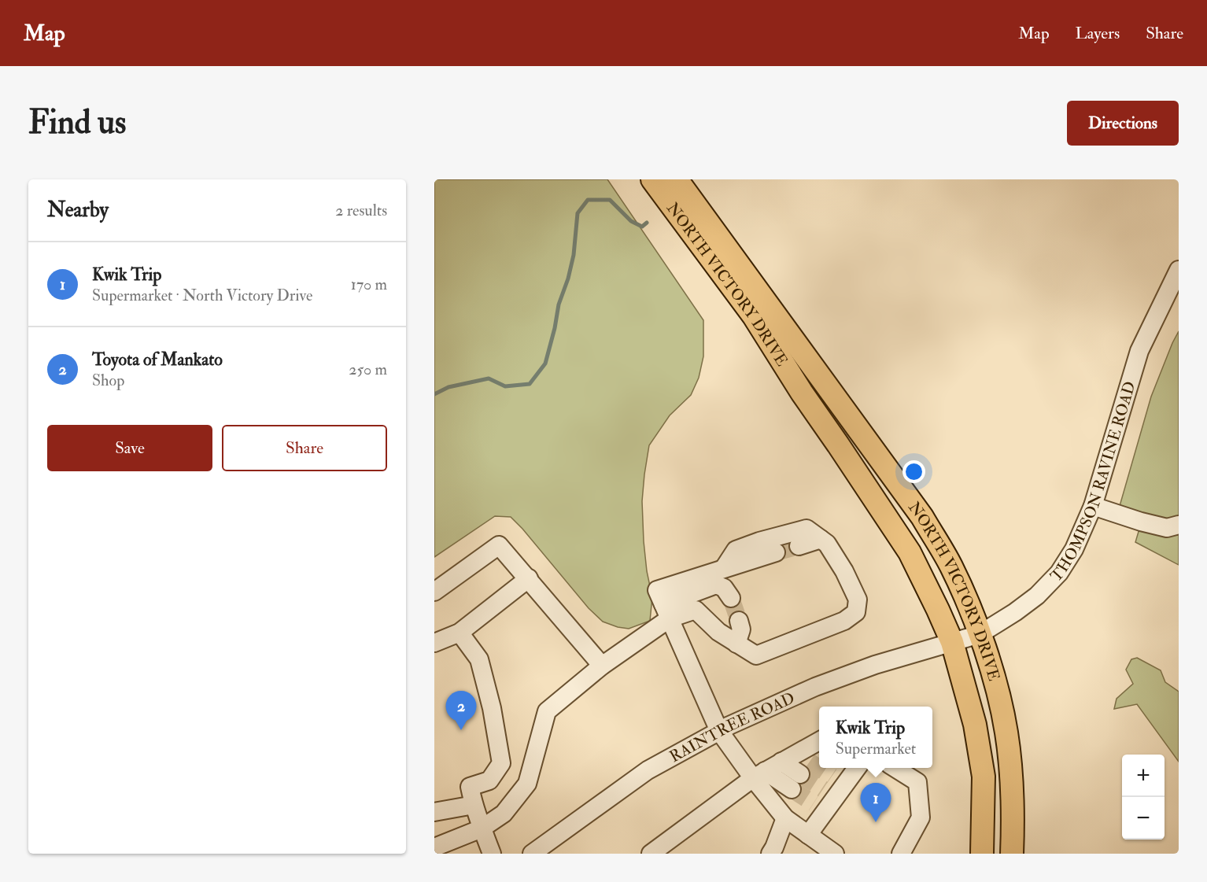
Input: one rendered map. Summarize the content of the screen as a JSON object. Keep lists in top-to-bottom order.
{
  "streets": {
    "main road": ["NORTH VICTORY DRIVE"],
    "street": ["THOMPSON RAVINE ROAD", "RAINTREE ROAD"]
  },
  "crossings": [
    ["NORTH VICTORY DRIVE", "THOMPSON RAVINE ROAD"],
    ["NORTH VICTORY DRIVE", "RAINTREE ROAD"],
    ["THOMPSON RAVINE ROAD", "RAINTREE ROAD"]
  ],
  "page": {
    "header": "Map",
    "nav": ["Map", "Layers", "Share"],
    "buttons": [
      "Directions",
      ["Save", "Share"]
    ],
    "title": "Find us",
    "heading": ["Nearby", "2 results"],
    "list": [
      {
        "mark": "1",
        "name": "Kwik Trip",
        "note": "Supermarket · North Victory Drive",
        "value": "170 m"
      },
      {
        "mark": "2",
        "name": "Toyota of Mankato",
        "note": "Shop",
        "value": "250 m"
      }
    ],
    "pins": ["2", "1"],
    "popup": ["Kwik Trip", "Supermarket"],
    "map_buttons": ["+", "−"]
  }
}
